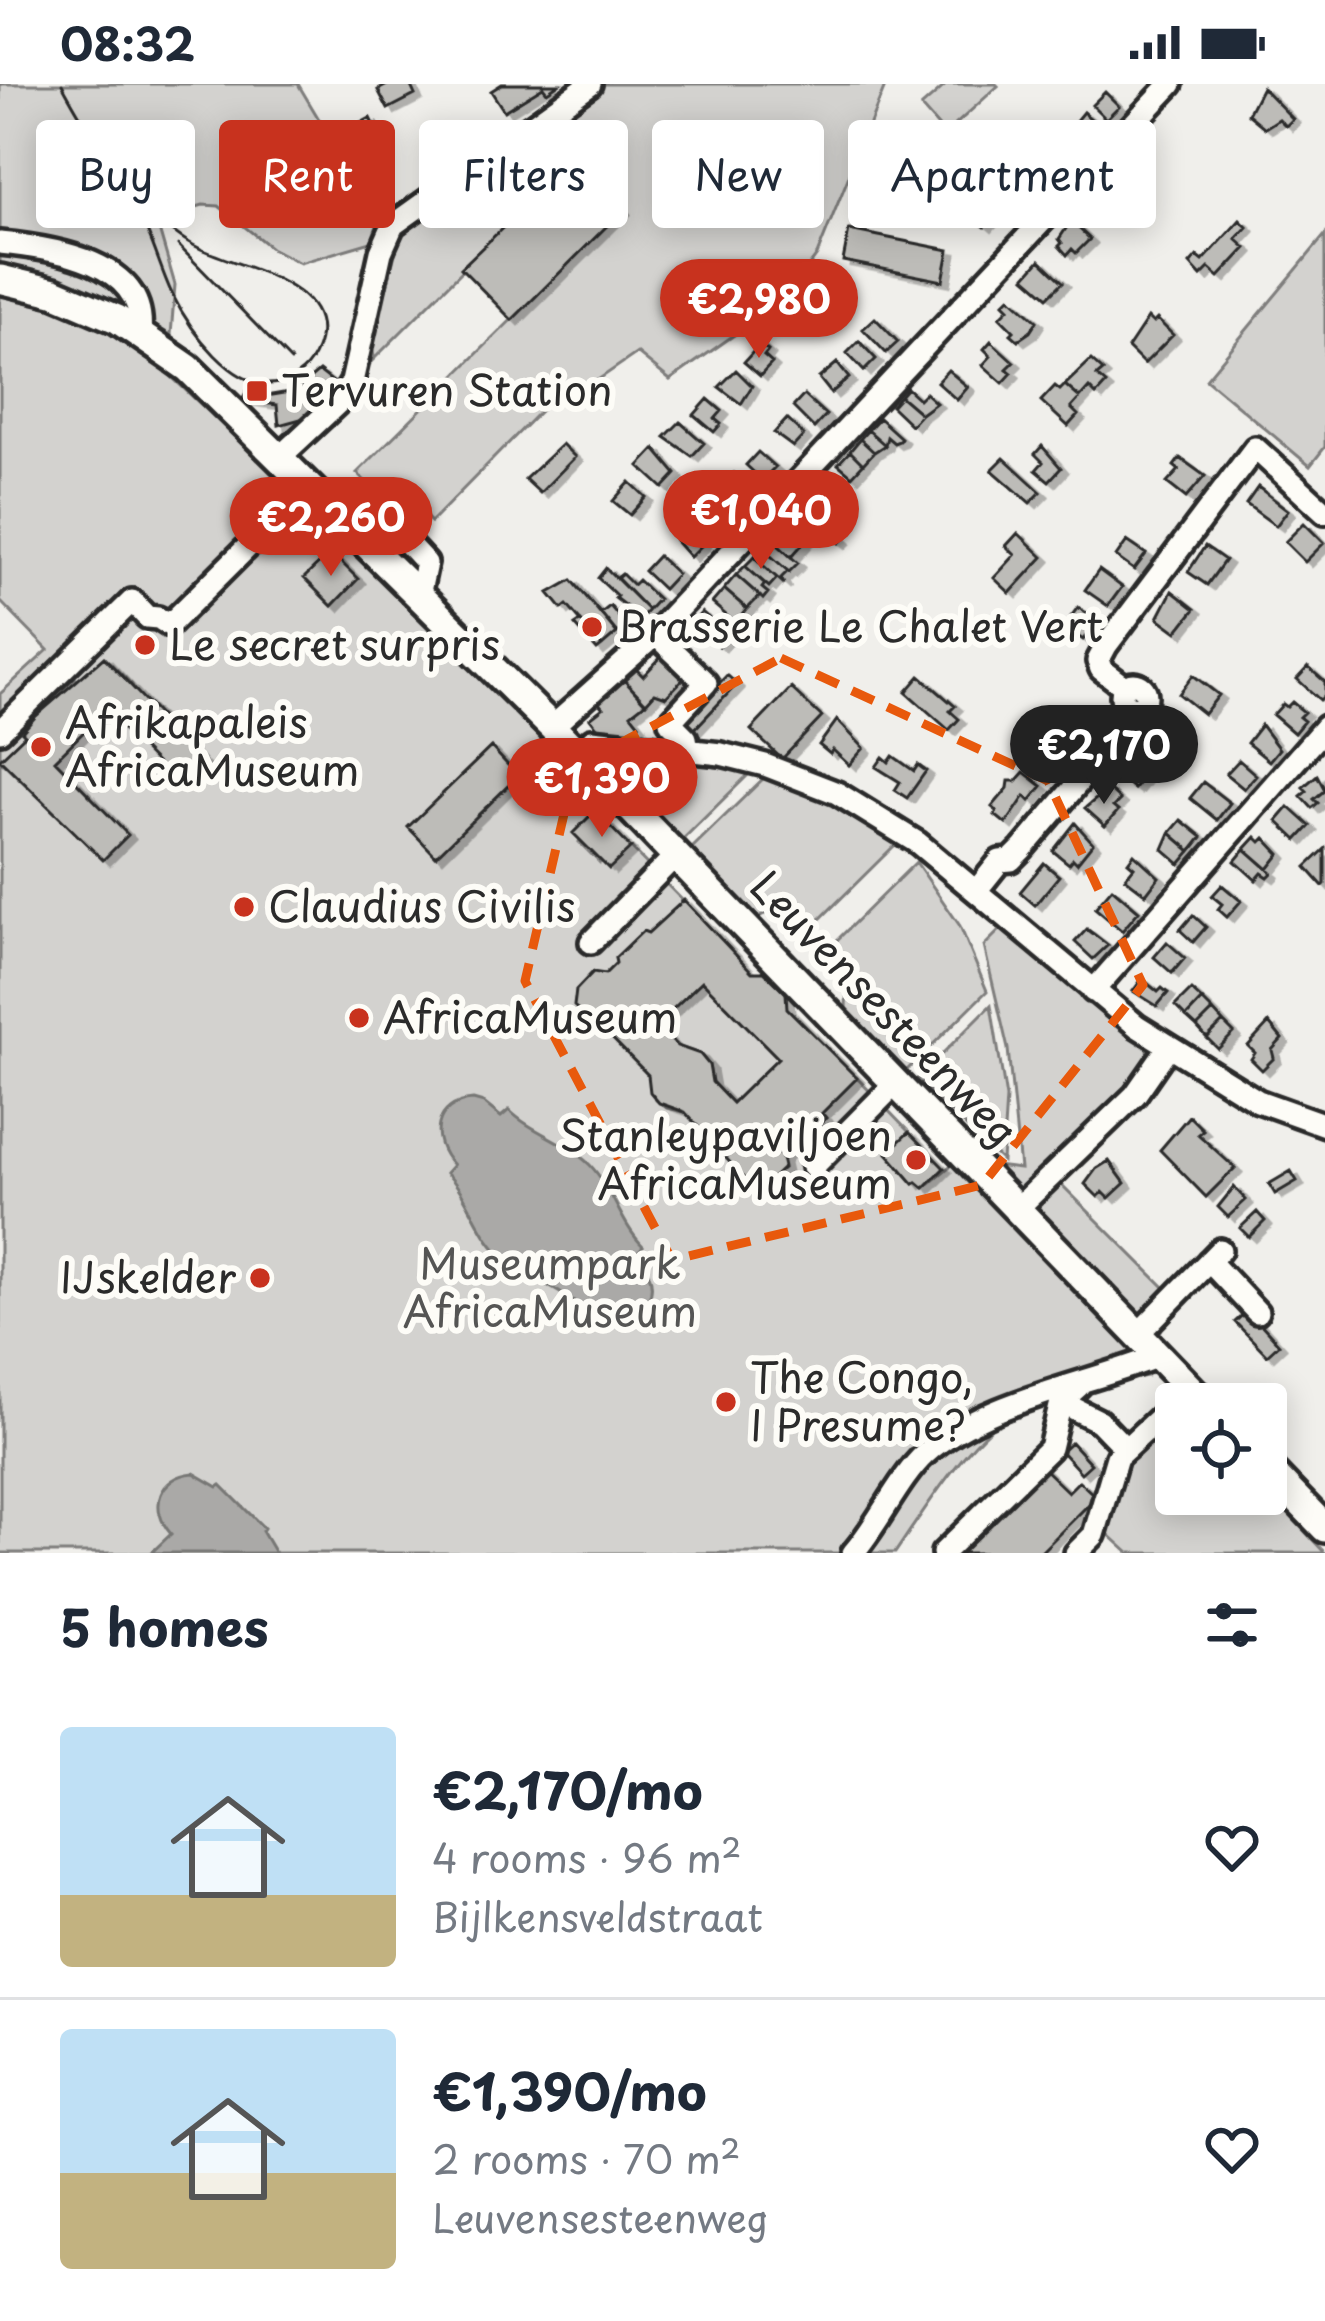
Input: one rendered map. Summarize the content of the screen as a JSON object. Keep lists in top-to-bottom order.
{
  "streets": {
    "main road": ["Leuvensesteenweg"]
  },
  "parks": ["Museumpark AfricaMuseum"],
  "places": {
    "transit": ["Tervuren Station"],
    "other": [
      "Brasserie Le Chalet Vert",
      "Le secret surpris",
      "Afrikapaleis AfricaMuseum",
      "Claudius Civilis",
      "AfricaMuseum",
      "Stanleypaviljoen AfricaMuseum",
      "IJskelder",
      "The Congo, I Presume?"
    ]
  },
  "page": {
    "status": "08:32",
    "chip": [
      "Buy",
      "Rent",
      "Filters",
      "New",
      "Apartment"
    ],
    "price": [
      "€2,980",
      "€1,040",
      "€2,260",
      "€2,170",
      "€1,390"
    ],
    "heading": "5 homes",
    "list": [
      {
        "name": "€2,170/mo",
        "note": "4 rooms · 96 m² · Bijlkensveldstraat"
      },
      {
        "name": "€1,390/mo",
        "note": "2 rooms · 70 m² · Leuvensesteenweg"
      }
    ]
  }
}
